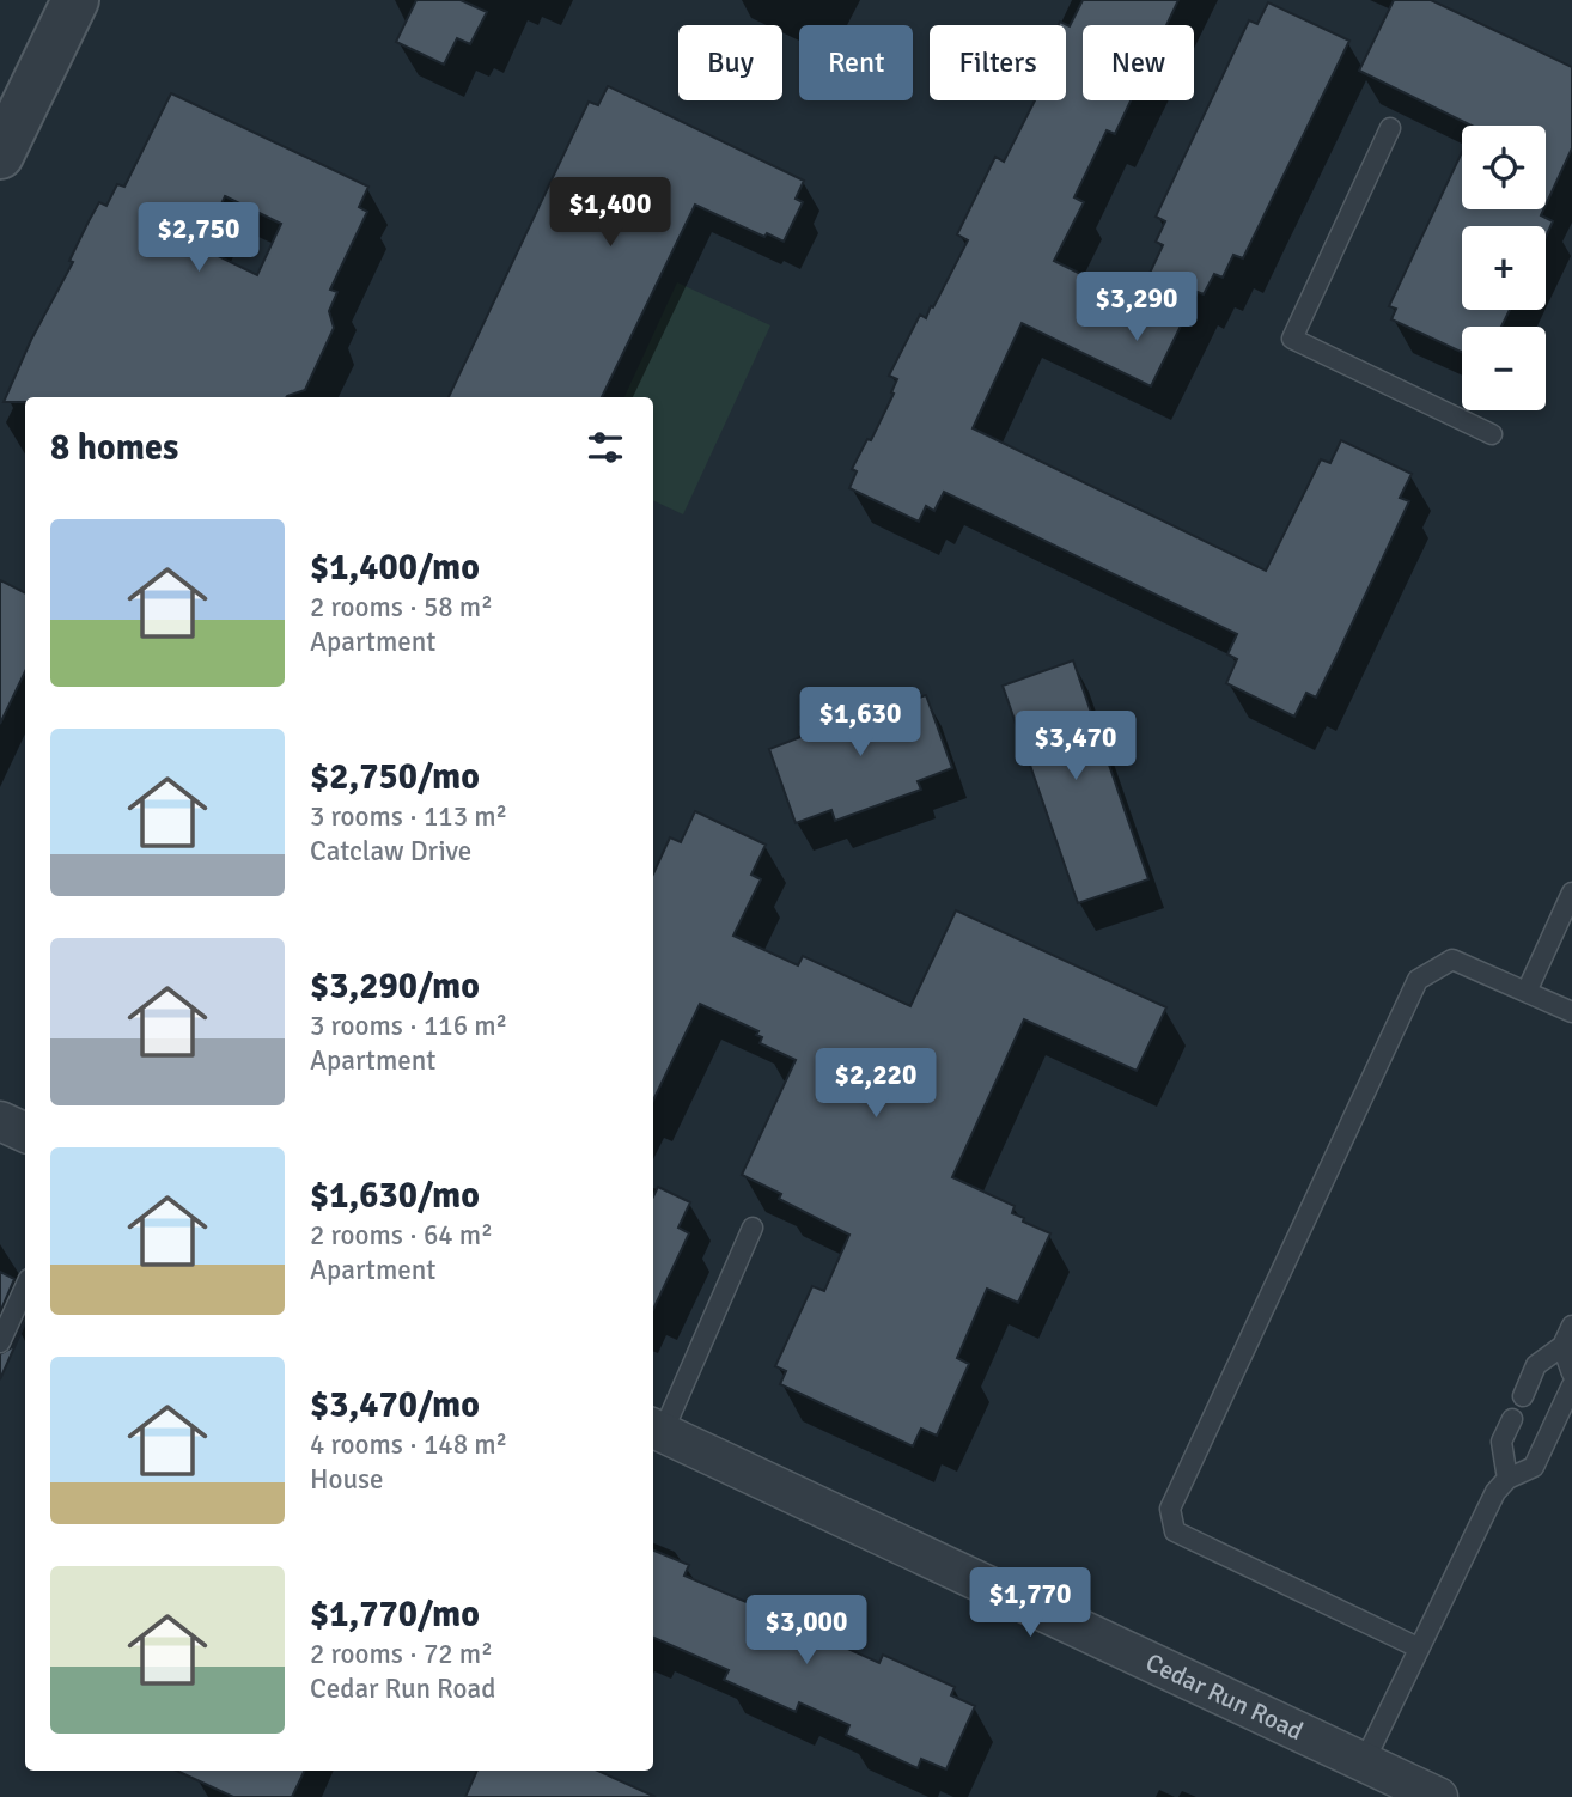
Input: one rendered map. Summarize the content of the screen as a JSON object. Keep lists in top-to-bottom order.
{
  "streets": {
    "street": ["Cedar Run Road"]
  },
  "page": {
    "chip": [
      "Buy",
      "Rent",
      "Filters",
      "New"
    ],
    "map_buttons": ["+", "−"],
    "price": [
      "$1,400",
      "$2,750",
      "$3,290",
      "$1,630",
      "$3,470",
      "$2,220",
      "$1,770",
      "$3,000"
    ],
    "heading": "8 homes",
    "list": [
      {
        "name": "$1,400/mo",
        "note": "2 rooms · 58 m² · Apartment"
      },
      {
        "name": "$2,750/mo",
        "note": "3 rooms · 113 m² · Catclaw Drive"
      },
      {
        "name": "$3,290/mo",
        "note": "3 rooms · 116 m² · Apartment"
      },
      {
        "name": "$1,630/mo",
        "note": "2 rooms · 64 m² · Apartment"
      },
      {
        "name": "$3,470/mo",
        "note": "4 rooms · 148 m² · House"
      },
      {
        "name": "$1,770/mo",
        "note": "2 rooms · 72 m² · Cedar Run Road"
      }
    ]
  }
}
